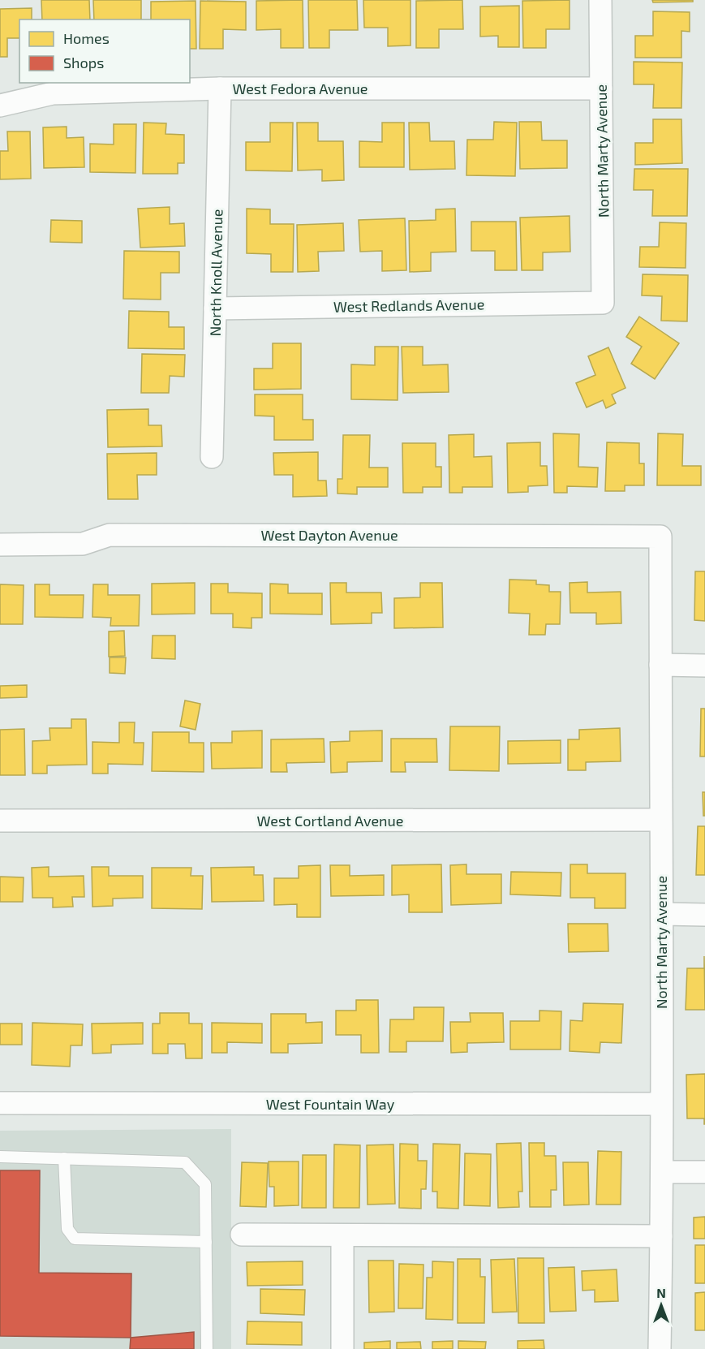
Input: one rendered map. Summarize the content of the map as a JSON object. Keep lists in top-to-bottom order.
{
  "streets": {
    "street": [
      "West Fedora Avenue",
      "North Marty Avenue",
      "North Knoll Avenue",
      "West Redlands Avenue",
      "West Dayton Avenue",
      "West Cortland Avenue",
      "West Fountain Way"
    ]
  },
  "crossings": [
    ["West Fedora Avenue", "North Marty Avenue"],
    ["West Fedora Avenue", "North Knoll Avenue"],
    ["North Marty Avenue", "West Redlands Avenue"],
    ["North Marty Avenue", "West Dayton Avenue"],
    ["North Marty Avenue", "West Cortland Avenue"],
    ["North Marty Avenue", "West Fountain Way"],
    ["North Knoll Avenue", "West Redlands Avenue"]
  ],
  "legend": ["Homes", "Shops"],
  "north": "top"
}
